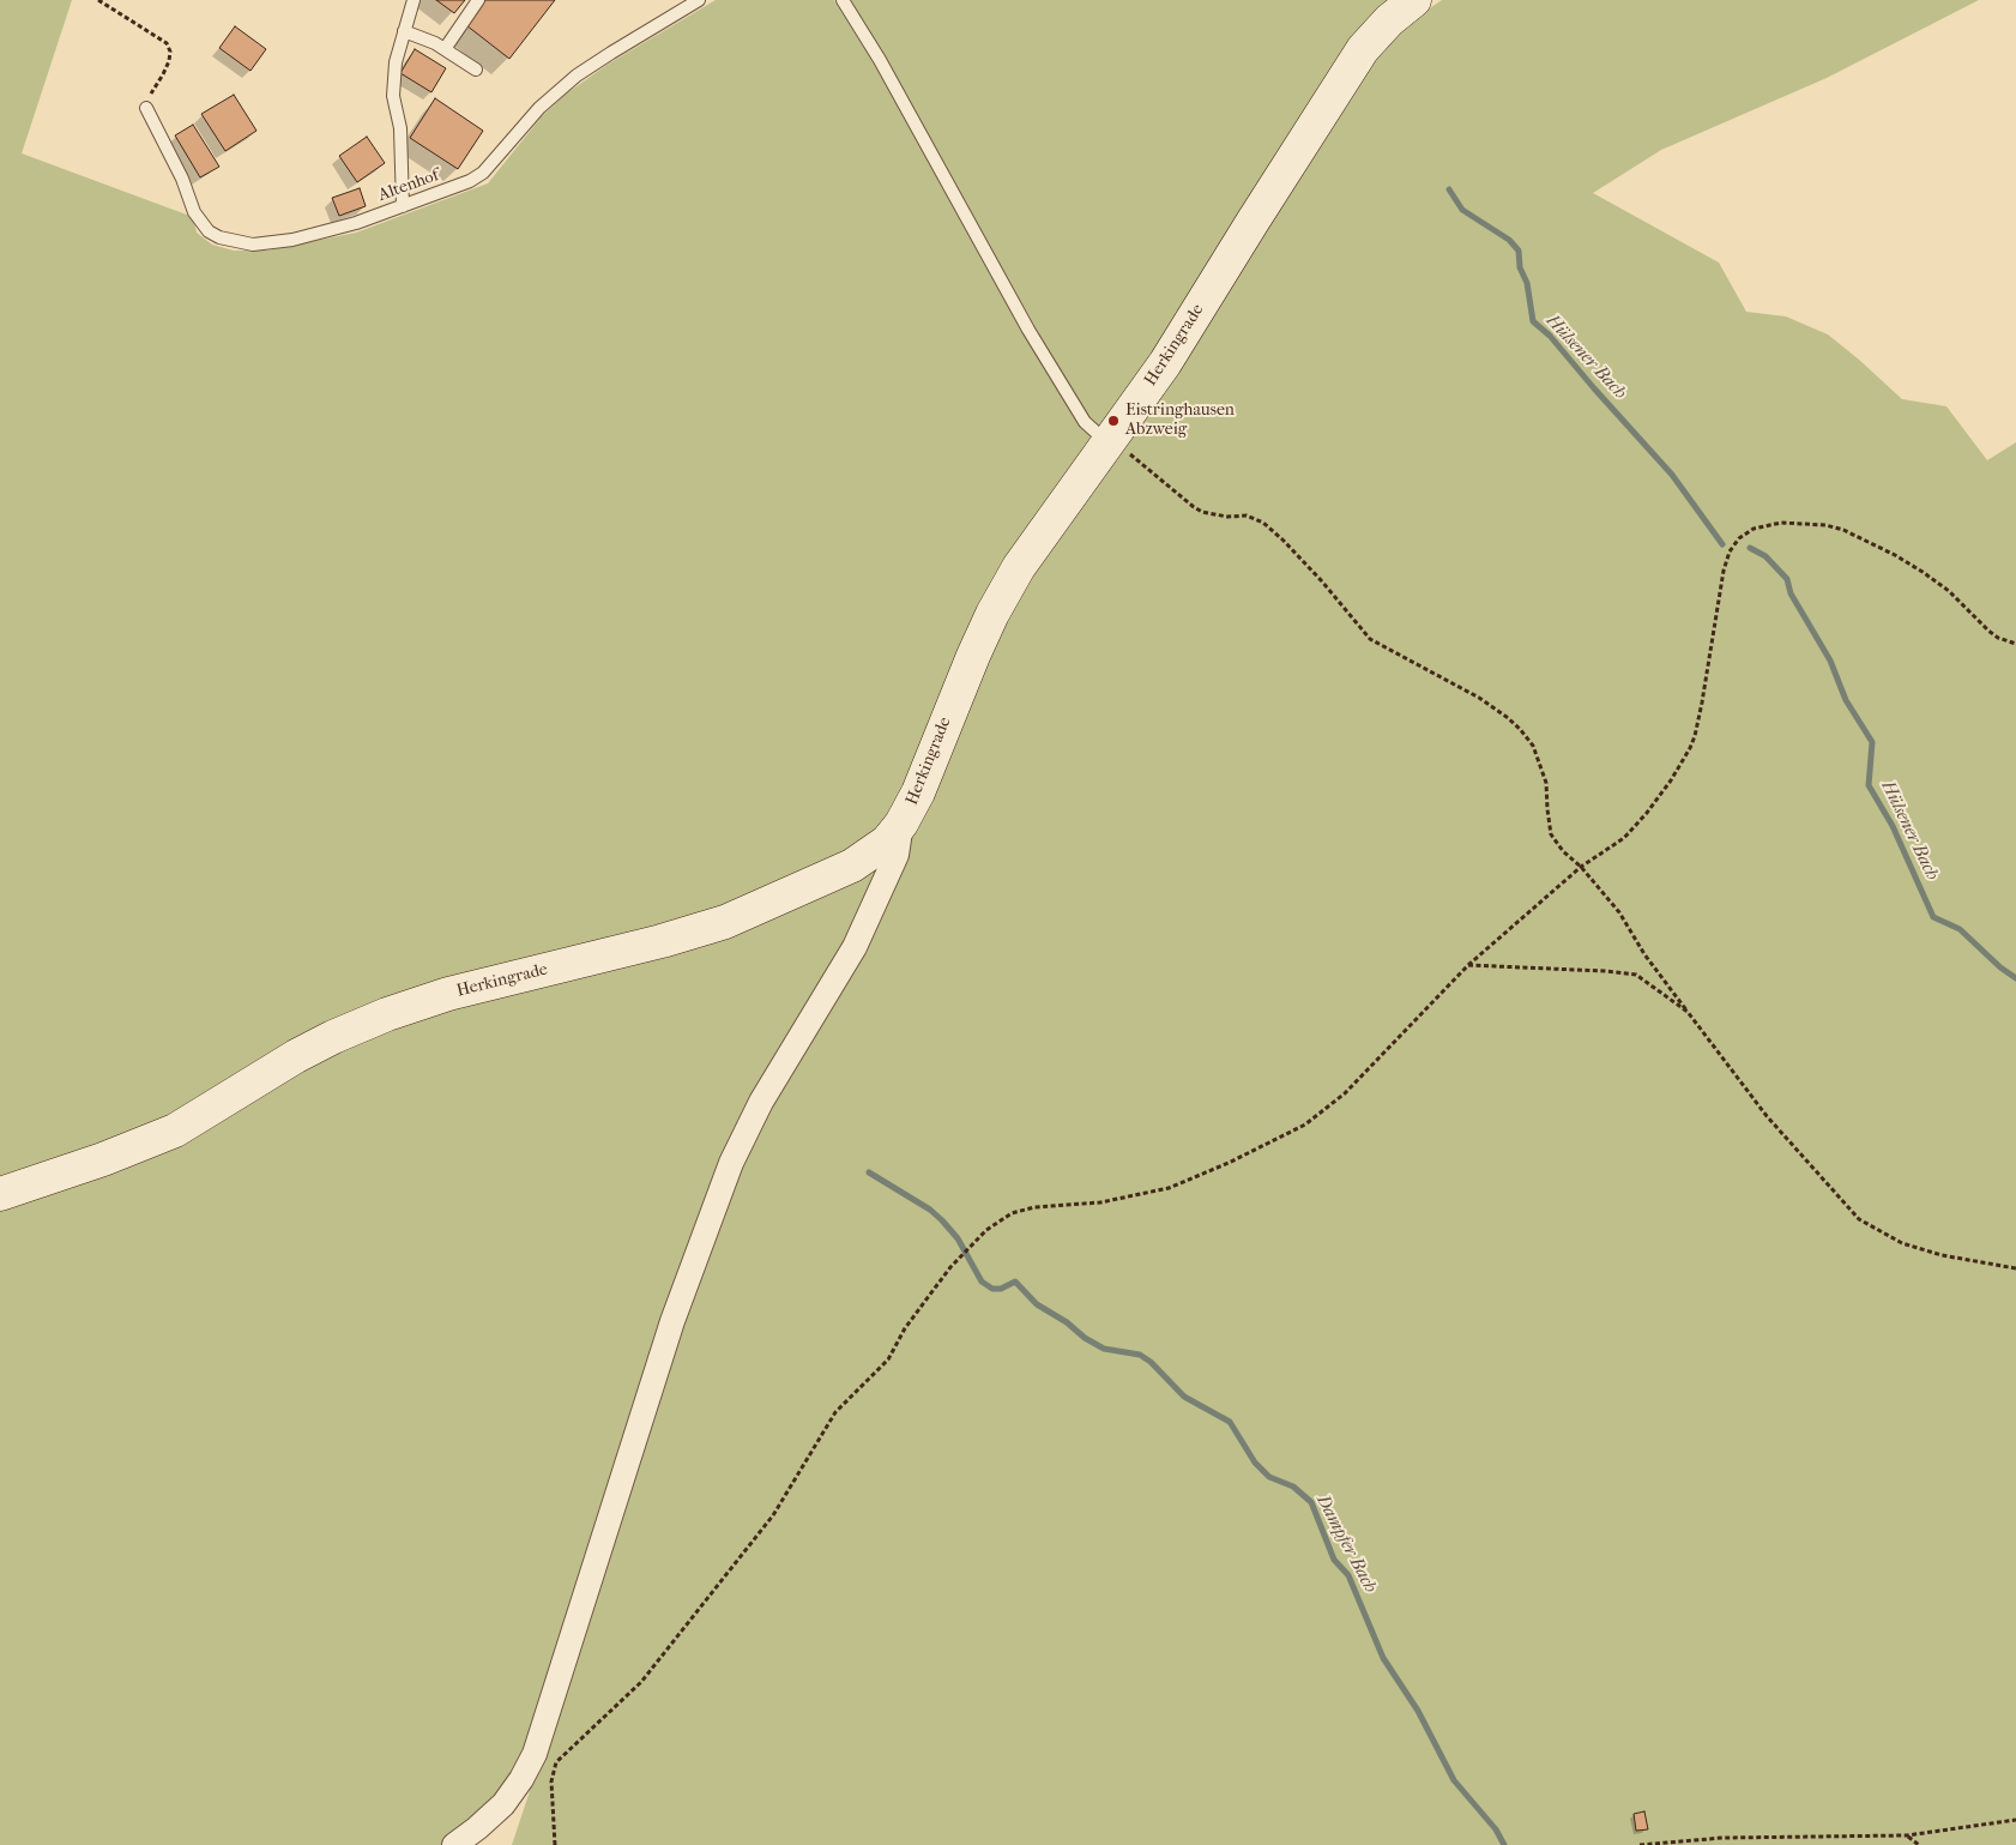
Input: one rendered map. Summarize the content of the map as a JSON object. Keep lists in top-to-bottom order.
{
  "streets": {
    "main road": ["Herkingrade"],
    "lane": ["Altenhof"]
  },
  "water": ["Hülsener Bach", "Dampfer Bach"],
  "places": ["Eistringhausen Abzweig"]
}
